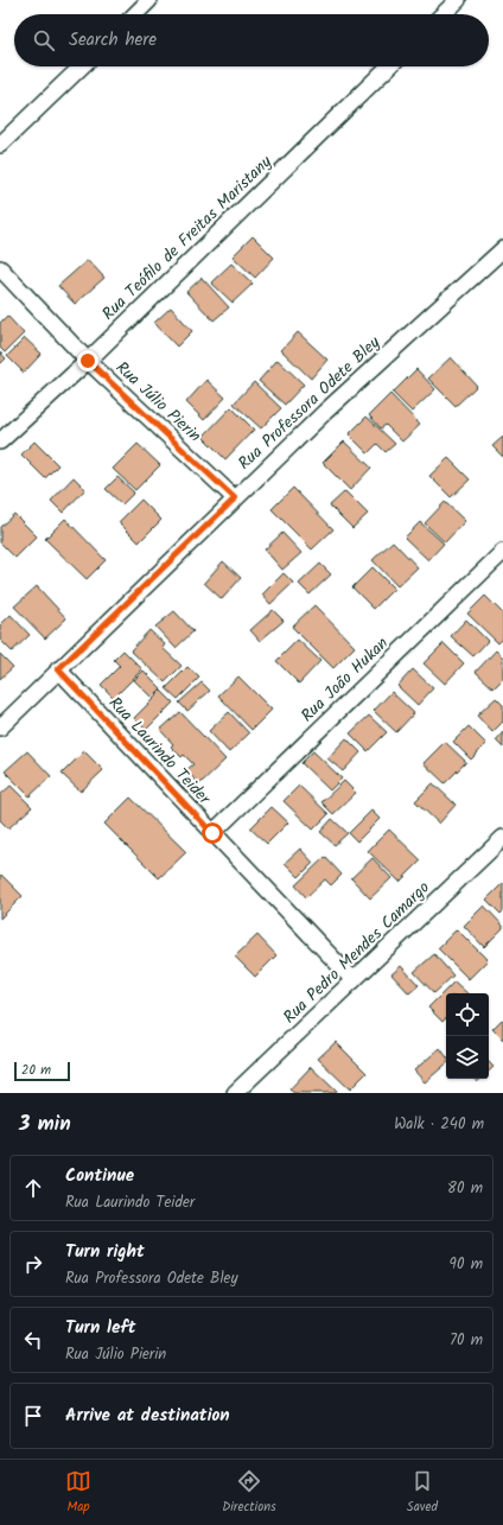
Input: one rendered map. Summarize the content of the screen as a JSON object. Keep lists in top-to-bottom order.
{
  "streets": {
    "street": [
      "Rua Teófilo de Freitas Maristany",
      "Rua Júlio Pierin",
      "Rua Professora Odete Bley",
      "Rua João Hukan",
      "Rua Laurindo Teider",
      "Rua Pedro Mendes Camargo"
    ]
  },
  "crossings": [
    ["Rua Teófilo de Freitas Maristany", "Rua Júlio Pierin"],
    ["Rua Júlio Pierin", "Rua Professora Odete Bley"],
    ["Rua Professora Odete Bley", "Rua Laurindo Teider"],
    ["Rua João Hukan", "Rua Laurindo Teider"],
    ["Rua Laurindo Teider", "Rua Pedro Mendes Camargo"]
  ],
  "scale_bar": "20 m",
  "page": {
    "search": "Search here",
    "scale": "20 m",
    "heading": ["3 min", "Walk · 240 m"],
    "list": [
      ["Continue", "Rua Laurindo Teider", "80 m"],
      ["Turn right", "Rua Professora Odete Bley", "90 m"],
      ["Turn left", "Rua Júlio Pierin", "70 m"],
      "Arrive at destination"
    ],
    "nav": ["Map", "Directions", "Saved"]
  }
}
